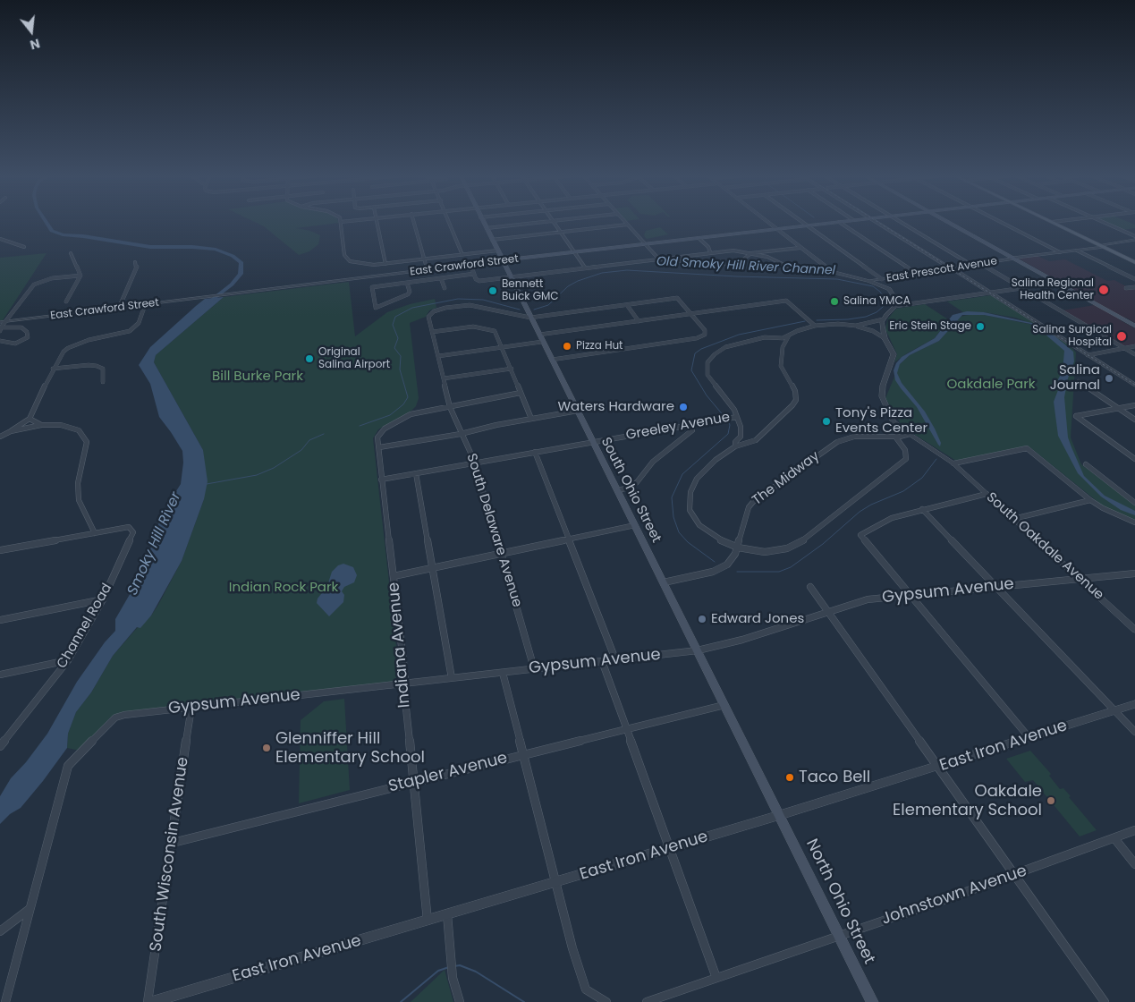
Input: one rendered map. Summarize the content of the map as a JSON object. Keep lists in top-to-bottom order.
{
  "streets": {
    "main road": ["East Crawford Street", "South Ohio Street", "North Ohio Street"],
    "street": [
      "East Prescott Avenue",
      "Greeley Avenue",
      "The Midway",
      "South Delaware Avenue",
      "South Oakdale Avenue",
      "Gypsum Avenue",
      "Channel Road",
      "Indiana Avenue",
      "East Iron Avenue",
      "Stapler Avenue",
      "South Wisconsin Avenue",
      "Johnstown Avenue"
    ]
  },
  "crossings": [
    ["East Crawford Street", "South Ohio Street"],
    ["Greeley Avenue", "South Ohio Street"],
    ["Greeley Avenue", "South Delaware Avenue"],
    ["Greeley Avenue", "Indiana Avenue"],
    ["The Midway", "South Ohio Street"],
    ["The Midway", "South Oakdale Avenue"],
    ["South Ohio Street", "South Delaware Avenue"],
    ["South Ohio Street", "Gypsum Avenue"],
    ["South Ohio Street", "East Iron Avenue"],
    ["South Ohio Street", "Stapler Avenue"],
    ["South Ohio Street", "North Ohio Street"],
    ["South Delaware Avenue", "Gypsum Avenue"],
    ["South Delaware Avenue", "Indiana Avenue"],
    ["South Oakdale Avenue", "Gypsum Avenue"],
    ["Gypsum Avenue", "Indiana Avenue"],
    ["Gypsum Avenue", "South Wisconsin Avenue"],
    ["Indiana Avenue", "East Iron Avenue"],
    ["Indiana Avenue", "Stapler Avenue"],
    ["East Iron Avenue", "South Wisconsin Avenue"],
    ["East Iron Avenue", "North Ohio Street"],
    ["Stapler Avenue", "South Wisconsin Avenue"],
    ["Johnstown Avenue", "North Ohio Street"]
  ],
  "water": ["Old Smoky Hill River Channel", "Smoky Hill River"],
  "parks": ["Bill Burke Park", "Oakdale Park", "Indian Rock Park"],
  "places": [
    "Salina Regional Health Center",
    "Bennett Buick GMC",
    "Salina YMCA",
    "Eric Stein Stage",
    "Salina Surgical Hospital",
    "Pizza Hut",
    "Original Salina Airport",
    "Salina Journal",
    "Waters Hardware",
    "Tony's Pizza Events Center",
    "Edward Jones",
    "Glenniffer Hill Elementary School",
    "Taco Bell",
    "Oakdale Elementary School"
  ],
  "north": "bottom"
}
